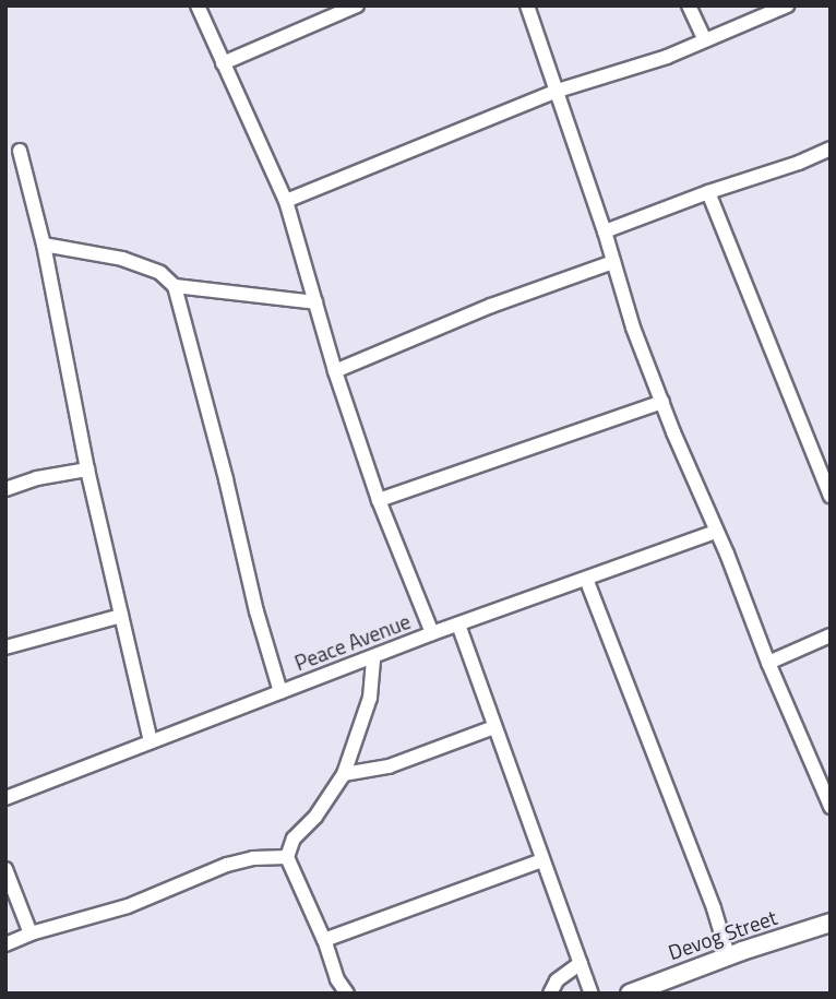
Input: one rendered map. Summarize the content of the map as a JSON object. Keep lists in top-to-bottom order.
{
  "streets": {
    "street": ["Peace Avenue", "Devog Street"]
  }
}
